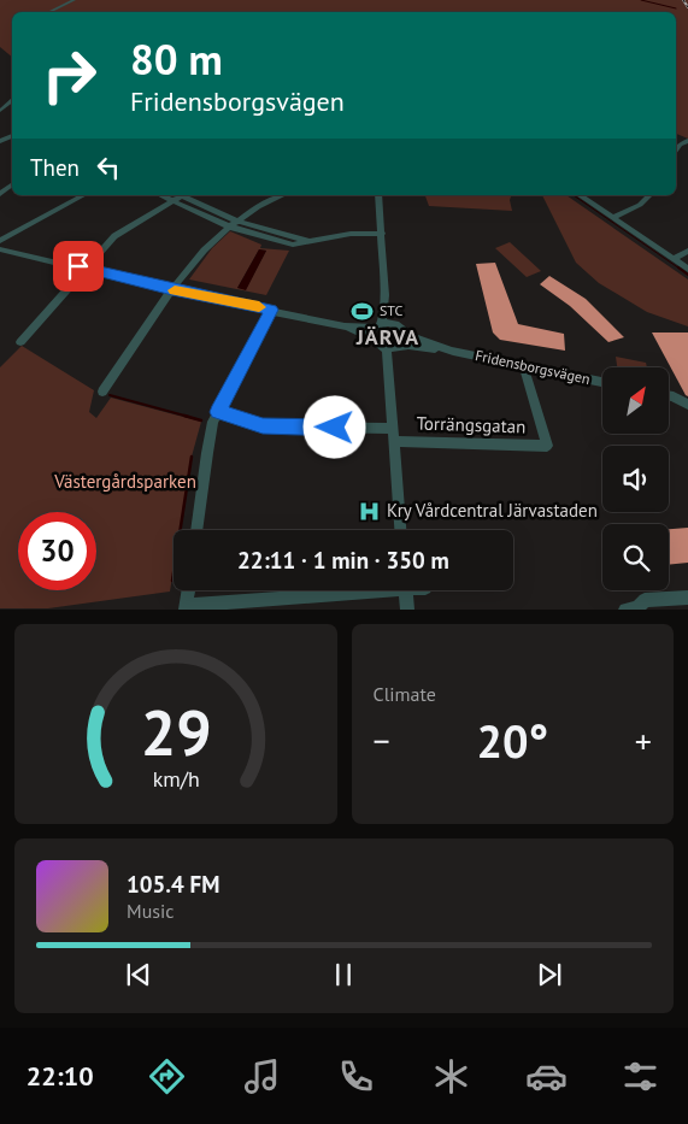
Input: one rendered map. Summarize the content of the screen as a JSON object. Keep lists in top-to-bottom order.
{
  "streets": {
    "street": ["Fridensborgsvägen", "Torrängsgatan"]
  },
  "districts": ["JÄRVA"],
  "parks": ["Västergårdsparken"],
  "places": {
    "sports": ["STC"],
    "hospital": ["Kry Vårdcentral Järvastaden"]
  },
  "north": "top right",
  "page": {
    "turn": ["80 m", "Fridensborgsvägen"],
    "then": "Then",
    "limit": "30",
    "trip": "22:11 · 1 min · 350 m",
    "tile": "Climate",
    "heat": ["−", "20°", "+"],
    "song": ["105.4 FM", "Music"],
    "tabs": "22:10",
    "gauge": ["29", "km/h"]
  }
}
